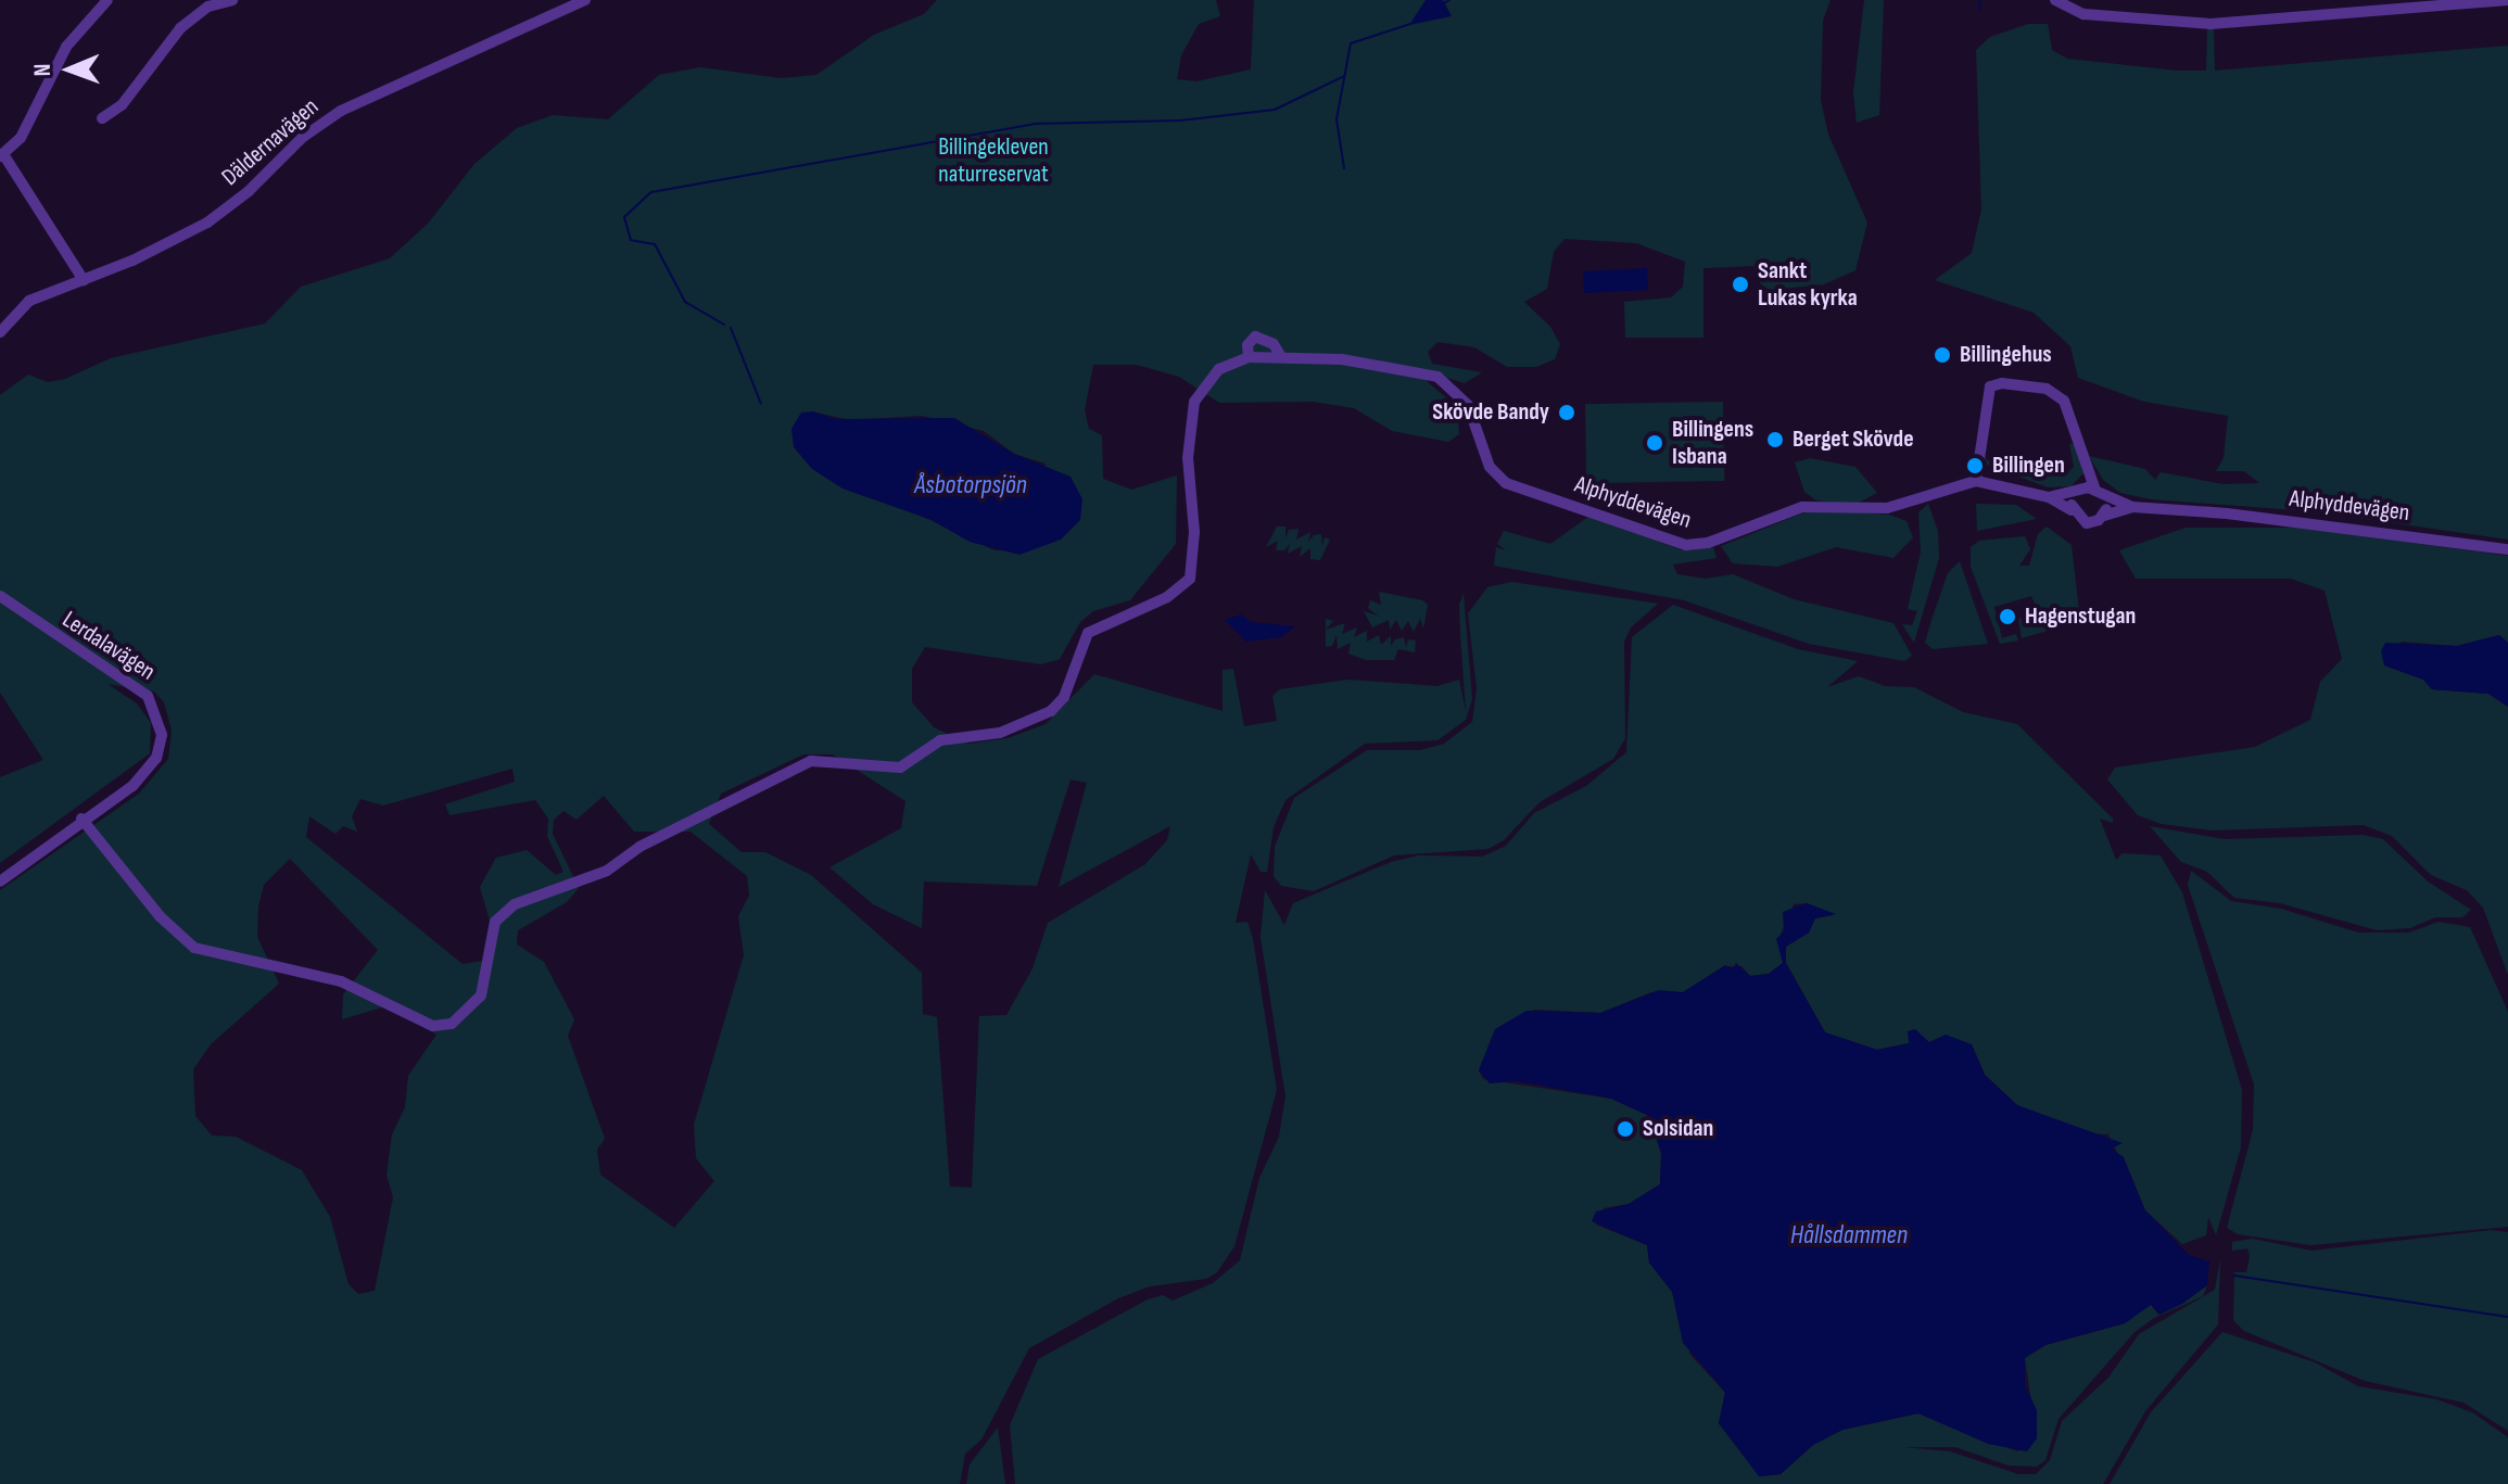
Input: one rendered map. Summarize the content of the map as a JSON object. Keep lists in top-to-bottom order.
{
  "streets": {
    "street": ["Däldernavägen", "Alphyddevägen", "Lerdalavägen"]
  },
  "water": ["Åsbotorpsjön", "Hållsdammen"],
  "parks": ["Billingekleven naturreservat"],
  "places": [
    "Sankt Lukas kyrka",
    "Billingehus",
    "Skövde Bandy",
    "Berget Skövde",
    "Billingens Isbana",
    "Billingen",
    "Hagenstugan",
    "Solsidan"
  ],
  "north": "left"
}
